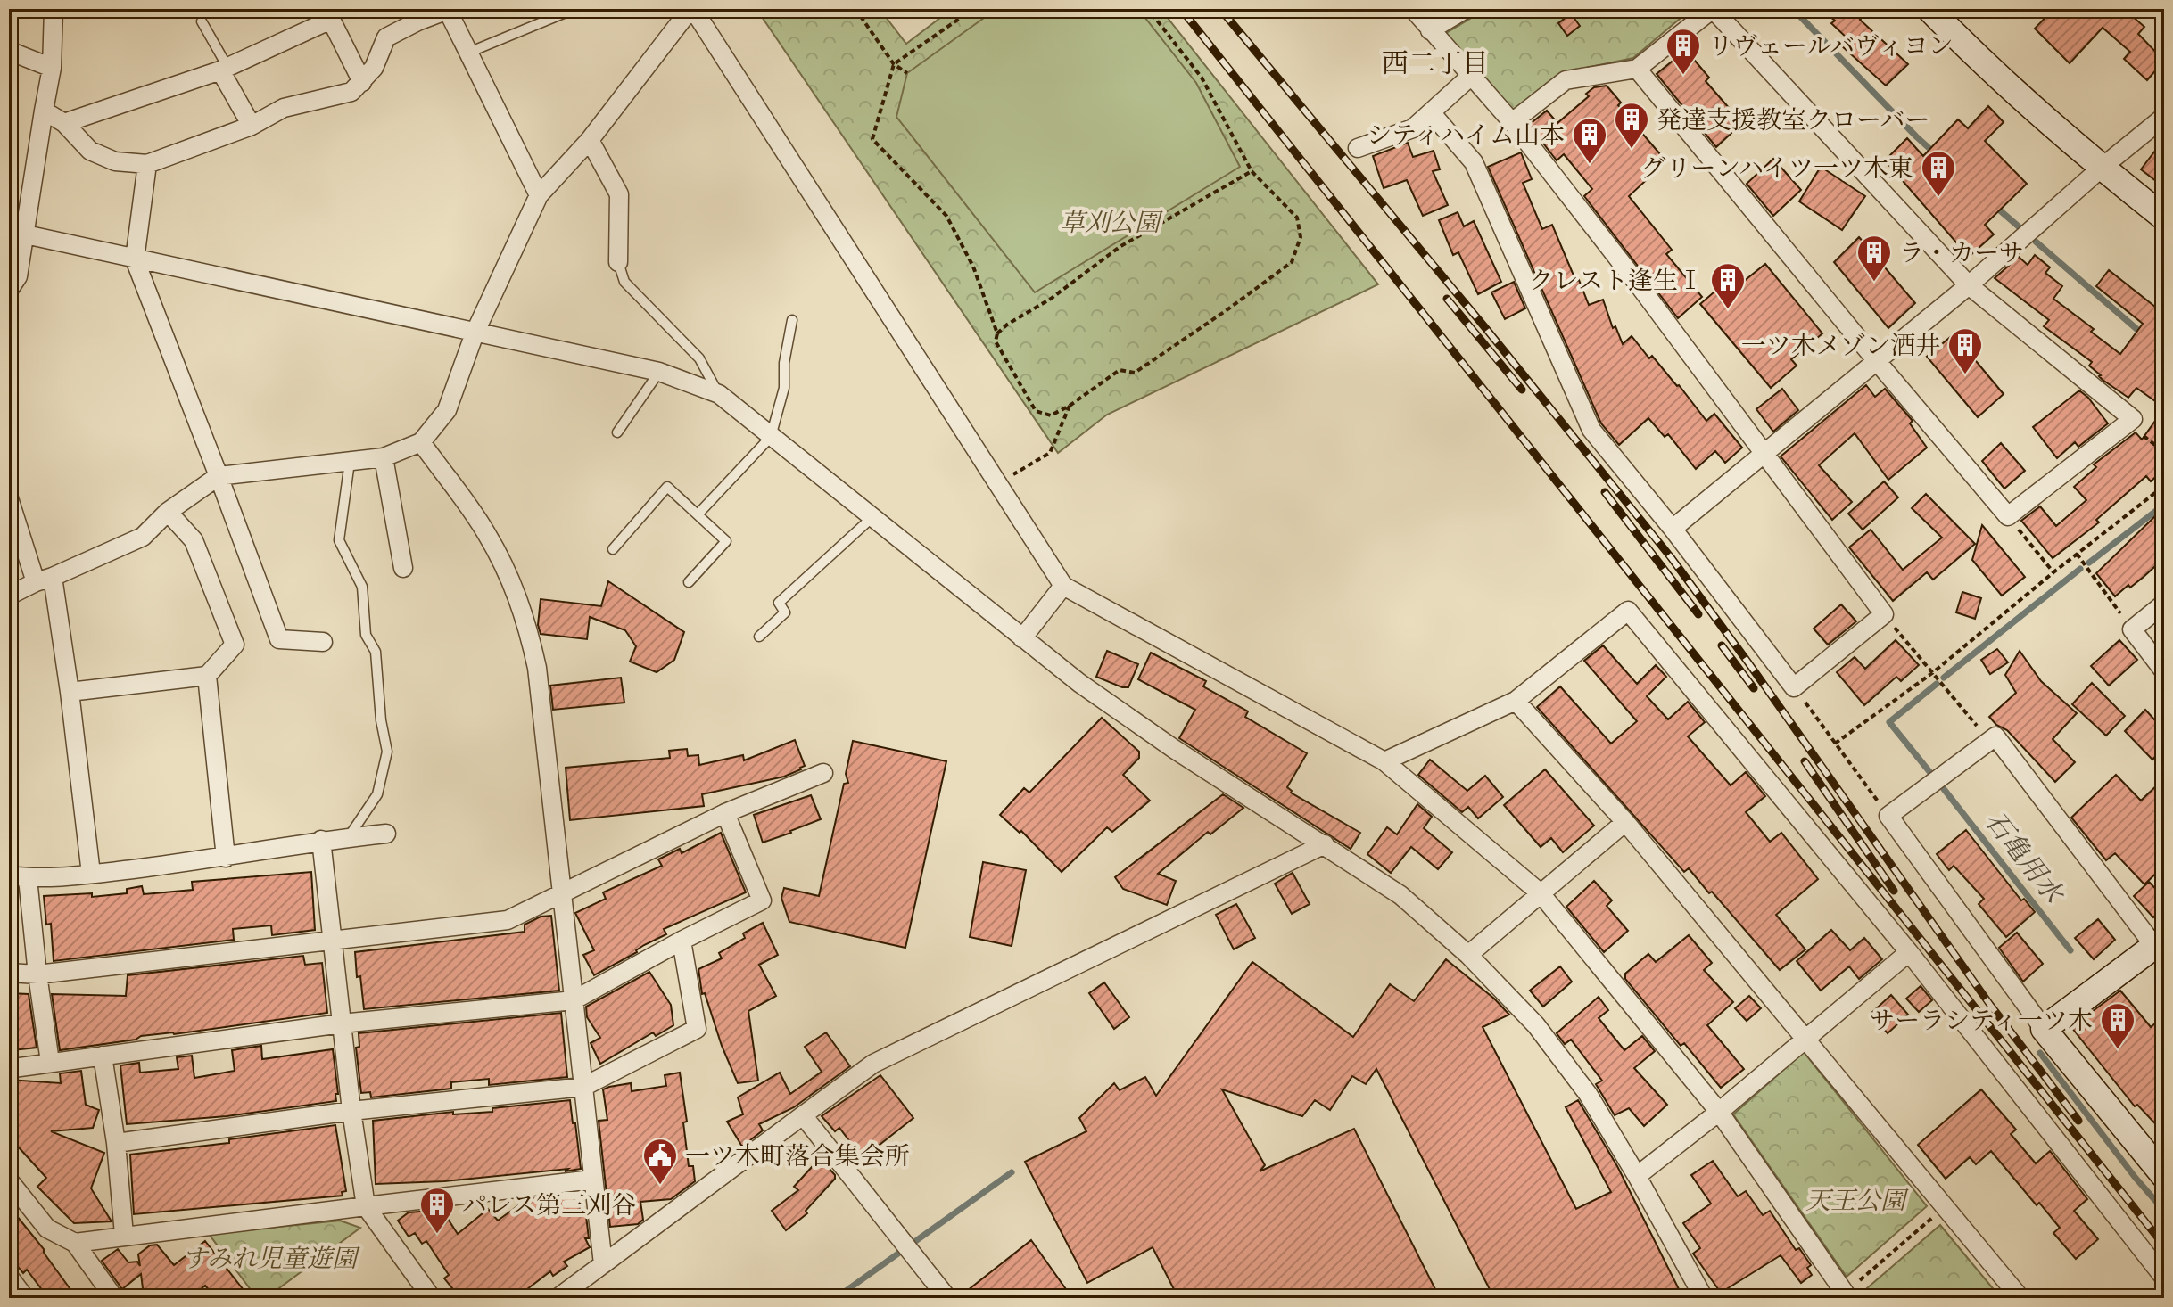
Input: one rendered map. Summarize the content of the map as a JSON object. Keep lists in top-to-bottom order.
{
  "districts": ["西二丁目"],
  "water": ["石亀用水"],
  "parks": ["草刈公園", "天王公園", "すみれ児童遊園"],
  "places": {
    "building": [
      "リヴェールバヴィヨン",
      "発達支援教室クローバー",
      "シティハイム山本",
      "グリーンハイツ一ツ木東",
      "ラ・カーサ",
      "クレスト逢生Ⅰ",
      "一ツ木メゾン酒井",
      "サーラシティ一ツ木",
      "パレス第三刈谷"
    ],
    "public building": ["一ツ木町落合集会所"]
  }
}
